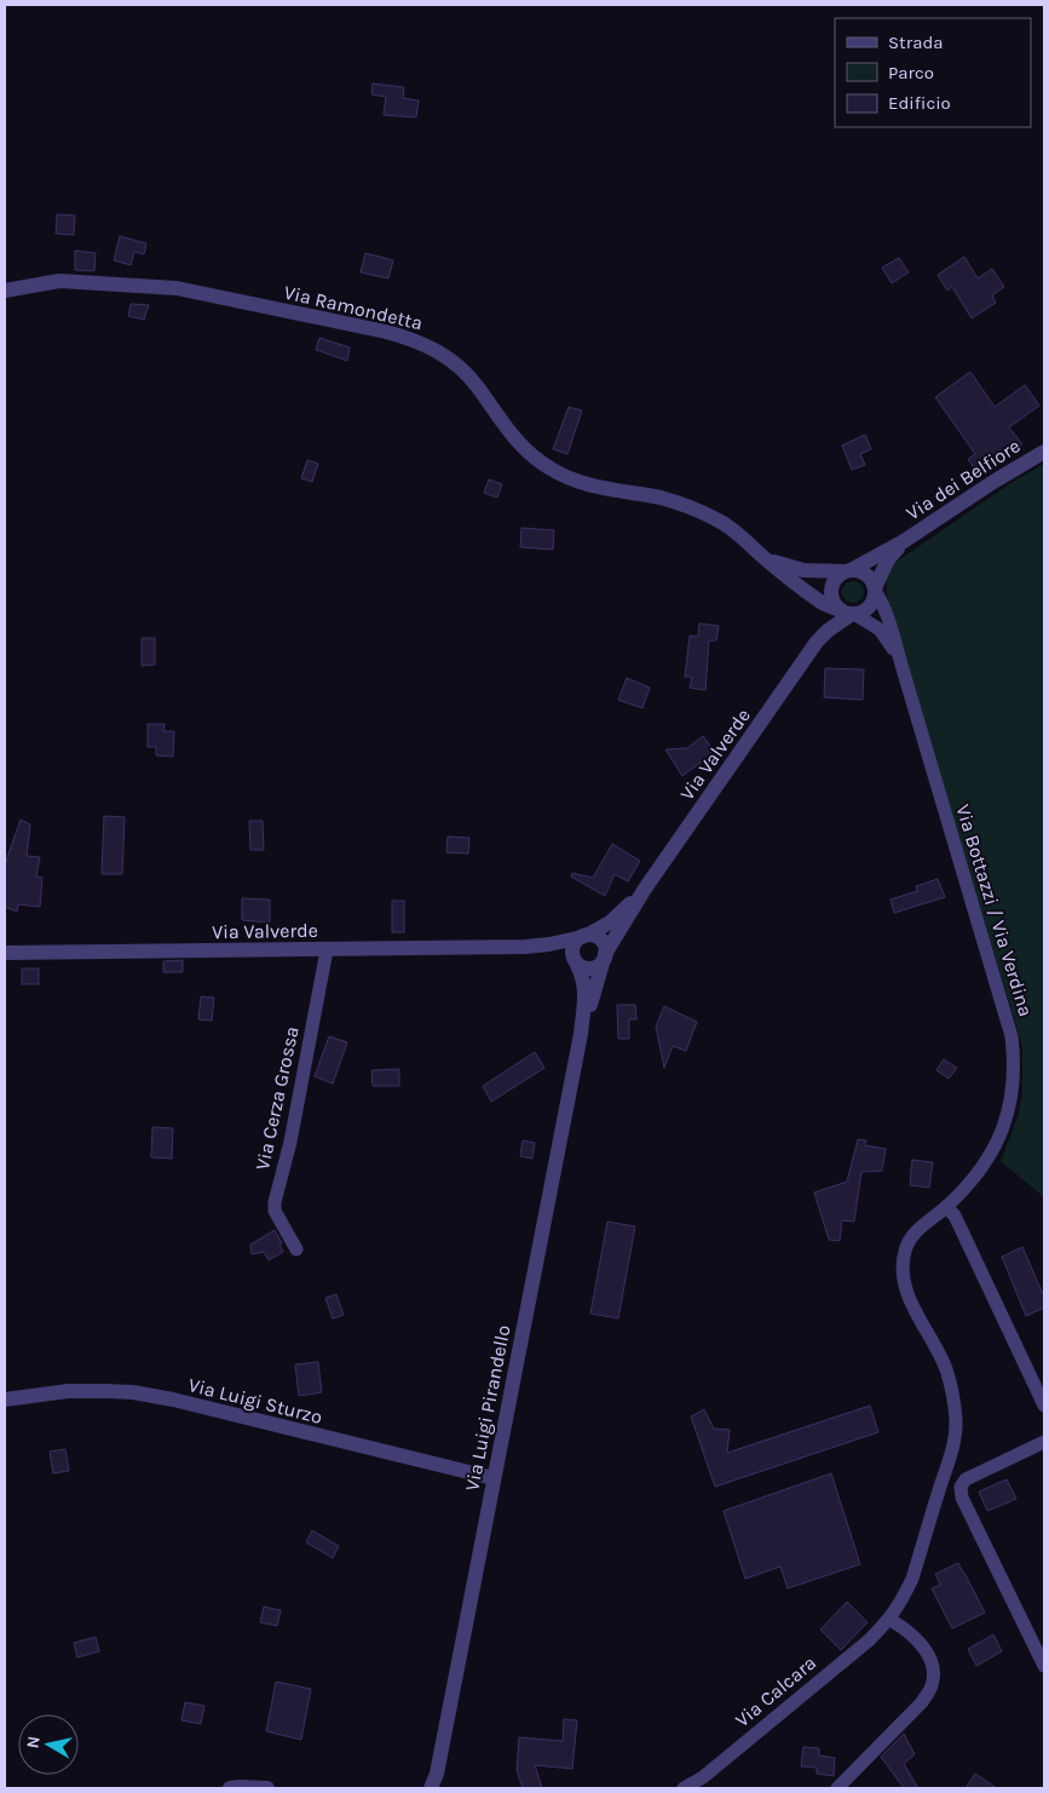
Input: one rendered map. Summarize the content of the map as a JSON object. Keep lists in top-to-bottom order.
{
  "streets": {
    "street": [
      "Via Ramondetta",
      "Via dei Belfiore",
      "Via Valverde",
      "Via Bottazzi / Via Verdina",
      "Via Cerza Grossa",
      "Via Luigi Sturzo",
      "Via Luigi Pirandello",
      "Via Calcara"
    ]
  },
  "crossings": [
    ["Via Valverde", "Via Cerza Grossa"],
    ["Via Bottazzi / Via Verdina", "Via Calcara"],
    ["Via Luigi Sturzo", "Via Luigi Pirandello"]
  ],
  "legend": ["Strada", "Parco", "Edificio"],
  "north": "left"
}
